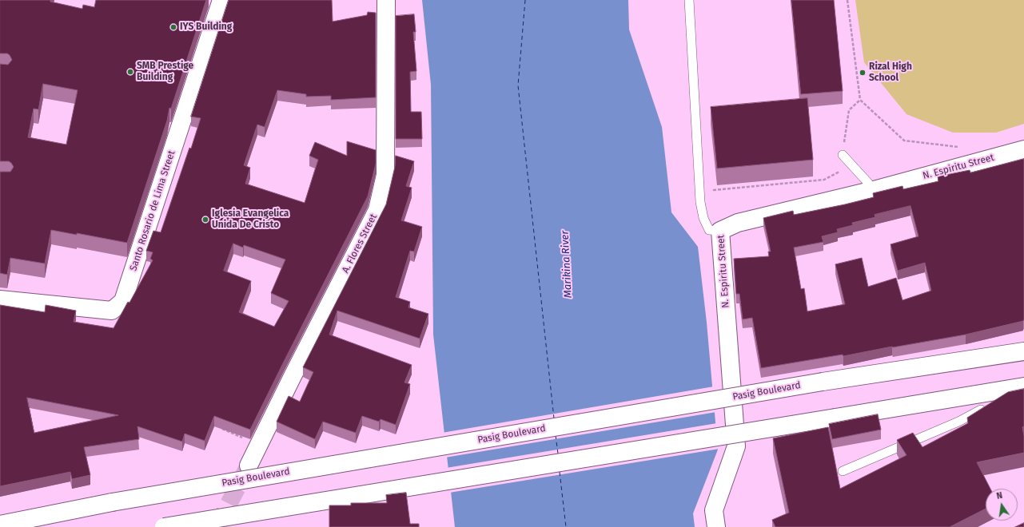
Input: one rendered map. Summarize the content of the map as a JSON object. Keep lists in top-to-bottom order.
{
  "streets": {
    "main road": [
      "N. Espiritu Street",
      "Santo Rosario de Lima Street",
      "A. Flores Street",
      "Pasig Boulevard"
    ]
  },
  "water": ["Marikina River"],
  "places": [
    "IYS Building",
    "SMB Prestige Building",
    "Rizal High School",
    "Iglesia Evangelica Unida De Cristo"
  ],
  "north": "top"
}
